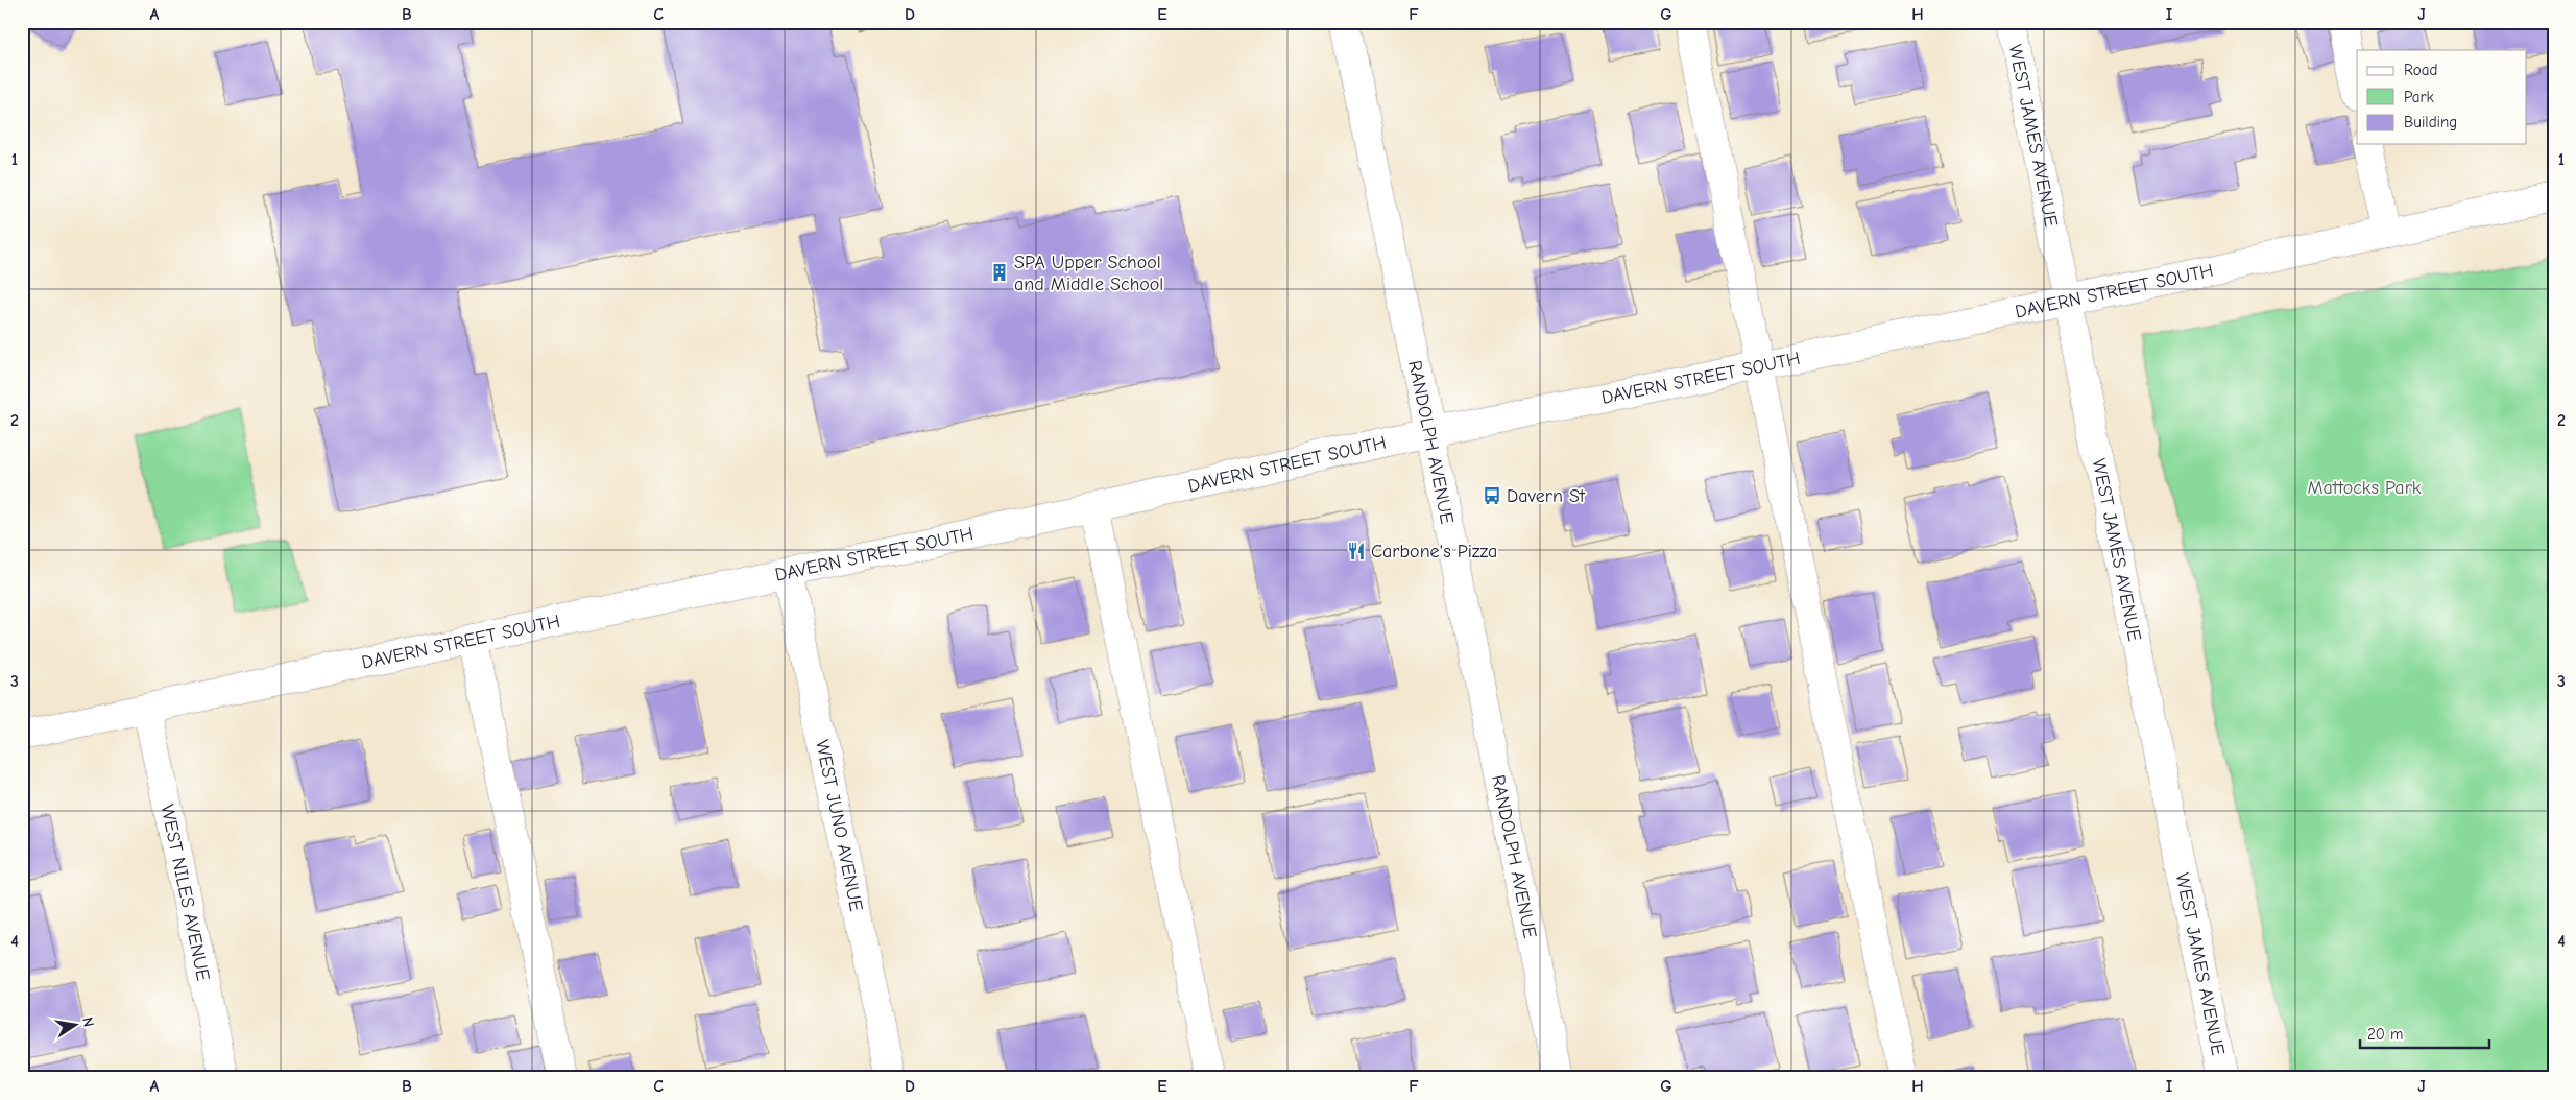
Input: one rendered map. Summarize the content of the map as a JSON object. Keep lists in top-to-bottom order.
{
  "streets": {
    "street": [
      "WEST JAMES AVENUE",
      "DAVERN STREET SOUTH",
      "RANDOLPH AVENUE",
      "WEST JUNO AVENUE",
      "WEST NILES AVENUE"
    ]
  },
  "crossings": [
    ["WEST JAMES AVENUE", "DAVERN STREET SOUTH"],
    ["DAVERN STREET SOUTH", "RANDOLPH AVENUE"],
    ["DAVERN STREET SOUTH", "WEST JUNO AVENUE"],
    ["DAVERN STREET SOUTH", "WEST NILES AVENUE"]
  ],
  "parks": ["Mattocks Park"],
  "places": {
    "building": ["SPA Upper School and Middle School"],
    "bus stop": ["Davern St"],
    "restaurant": ["Carbone's Pizza"]
  },
  "legend": ["Road", "Park", "Building"],
  "scale_bar": "20 m",
  "north": "right",
  "grid": {
    "columns": [
      "A",
      "B",
      "C",
      "D",
      "E",
      "F",
      "G",
      "H",
      "I",
      "J"
    ],
    "rows": [
      "1",
      "2",
      "3",
      "4"
    ]
  }
}
